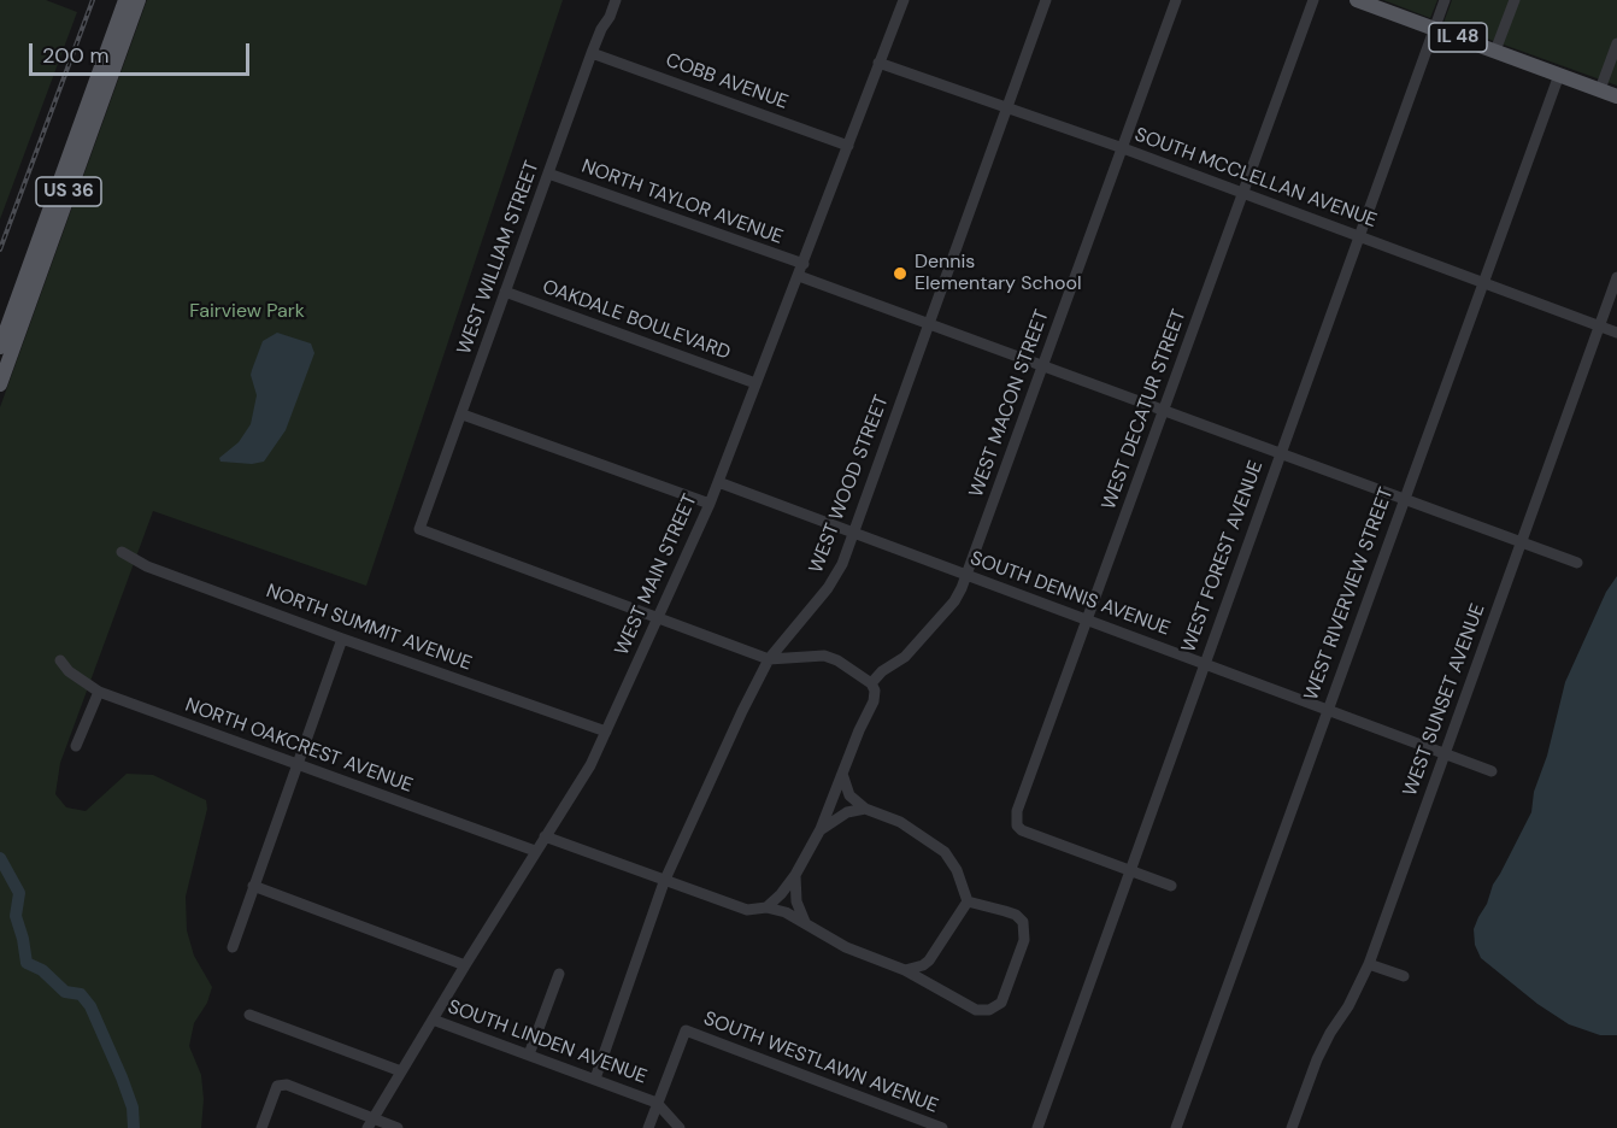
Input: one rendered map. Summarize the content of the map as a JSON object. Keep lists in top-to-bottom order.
{
  "streets": {
    "main road": ["IL 48", "US 36"],
    "street": [
      "COBB AVENUE",
      "SOUTH MCCLELLAN AVENUE",
      "NORTH TAYLOR AVENUE",
      "WEST WILLIAM STREET",
      "OAKDALE BOULEVARD",
      "WEST MACON STREET",
      "WEST DECATUR STREET",
      "WEST WOOD STREET",
      "WEST FOREST AVENUE",
      "WEST MAIN STREET",
      "SOUTH DENNIS AVENUE",
      "WEST RIVERVIEW STREET",
      "NORTH SUMMIT AVENUE",
      "WEST SUNSET AVENUE",
      "NORTH OAKCREST AVENUE",
      "SOUTH LINDEN AVENUE",
      "SOUTH WESTLAWN AVENUE"
    ]
  },
  "crossings": [
    ["IL 48", "WEST FOREST AVENUE"],
    ["IL 48", "WEST RIVERVIEW STREET"],
    ["COBB AVENUE", "WEST WILLIAM STREET"],
    ["COBB AVENUE", "WEST MAIN STREET"],
    ["SOUTH MCCLELLAN AVENUE", "WEST MACON STREET"],
    ["SOUTH MCCLELLAN AVENUE", "WEST DECATUR STREET"],
    ["SOUTH MCCLELLAN AVENUE", "WEST WOOD STREET"],
    ["SOUTH MCCLELLAN AVENUE", "WEST FOREST AVENUE"],
    ["SOUTH MCCLELLAN AVENUE", "WEST MAIN STREET"],
    ["SOUTH MCCLELLAN AVENUE", "WEST RIVERVIEW STREET"],
    ["SOUTH MCCLELLAN AVENUE", "WEST SUNSET AVENUE"],
    ["NORTH TAYLOR AVENUE", "WEST WILLIAM STREET"],
    ["NORTH TAYLOR AVENUE", "WEST MAIN STREET"],
    ["WEST WILLIAM STREET", "OAKDALE BOULEVARD"],
    ["WEST WILLIAM STREET", "WEST MAIN STREET"],
    ["OAKDALE BOULEVARD", "WEST MAIN STREET"],
    ["WEST MACON STREET", "SOUTH DENNIS AVENUE"],
    ["WEST DECATUR STREET", "WEST FOREST AVENUE"],
    ["WEST DECATUR STREET", "SOUTH DENNIS AVENUE"],
    ["WEST WOOD STREET", "SOUTH DENNIS AVENUE"],
    ["WEST WOOD STREET", "SOUTH LINDEN AVENUE"],
    ["WEST FOREST AVENUE", "SOUTH DENNIS AVENUE"],
    ["WEST MAIN STREET", "SOUTH DENNIS AVENUE"],
    ["WEST MAIN STREET", "NORTH SUMMIT AVENUE"],
    ["WEST MAIN STREET", "NORTH OAKCREST AVENUE"],
    ["WEST MAIN STREET", "SOUTH LINDEN AVENUE"],
    ["SOUTH DENNIS AVENUE", "WEST RIVERVIEW STREET"],
    ["SOUTH DENNIS AVENUE", "WEST SUNSET AVENUE"],
    ["SOUTH LINDEN AVENUE", "SOUTH WESTLAWN AVENUE"]
  ],
  "parks": ["Fairview Park"],
  "places": ["Dennis Elementary School"],
  "scale_bar": "200 m"
}
